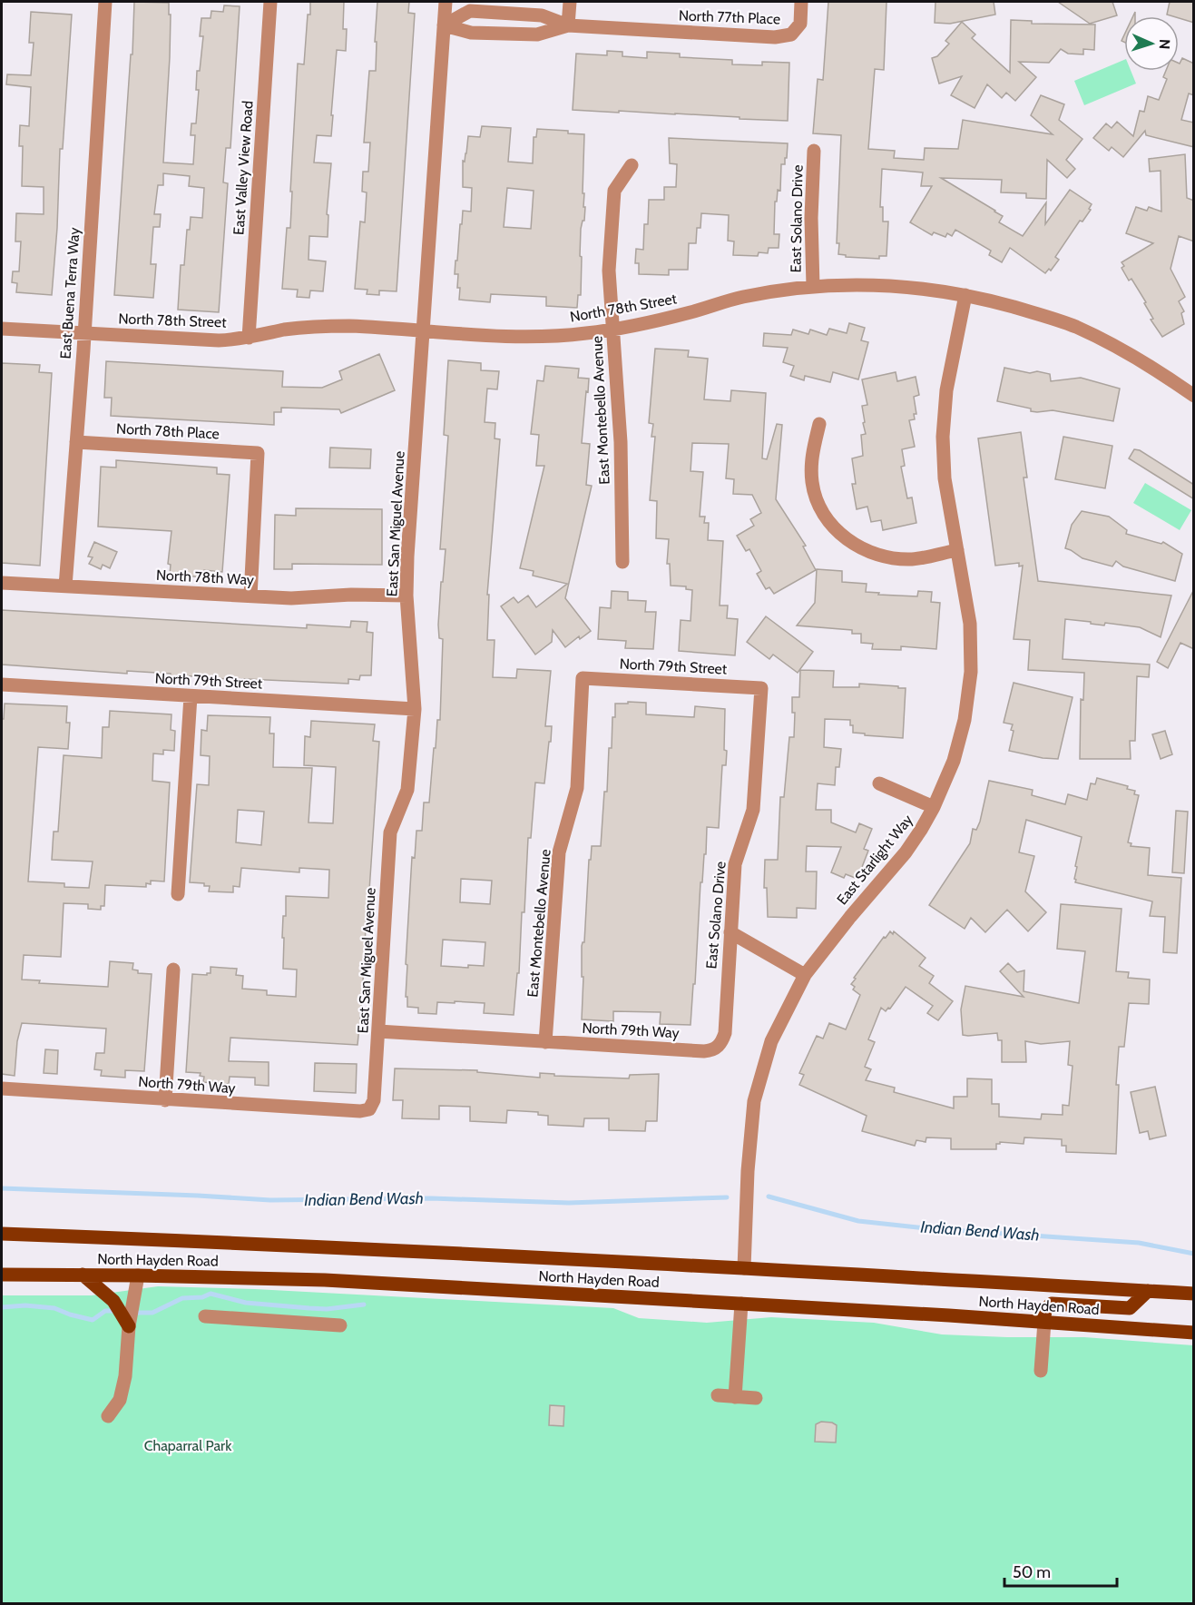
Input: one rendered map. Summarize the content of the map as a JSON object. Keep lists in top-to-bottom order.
{
  "streets": {
    "main road": ["North Hayden Road"],
    "street": [
      "North 77th Place",
      "East Valley View Road",
      "East Solano Drive",
      "East Buena Terra Way",
      "North 78th Street",
      "East Montebello Avenue",
      "North 78th Place",
      "East San Miguel Avenue",
      "North 78th Way",
      "North 79th Street",
      "East Starlight Way",
      "North 79th Way"
    ]
  },
  "crossings": [
    ["North 77th Place", "East San Miguel Avenue"],
    ["East Valley View Road", "North 78th Street"],
    ["East Solano Drive", "North 78th Street"],
    ["East Solano Drive", "North 79th Street"],
    ["East Solano Drive", "North 79th Way"],
    ["East Buena Terra Way", "North 78th Street"],
    ["East Buena Terra Way", "North 78th Place"],
    ["East Buena Terra Way", "North 78th Way"],
    ["North 78th Street", "East Montebello Avenue"],
    ["North 78th Street", "East San Miguel Avenue"],
    ["North 78th Street", "East Starlight Way"],
    ["East Montebello Avenue", "North 79th Street"],
    ["East Montebello Avenue", "North 79th Way"],
    ["North 78th Place", "North 78th Way"],
    ["East San Miguel Avenue", "North 78th Way"],
    ["East San Miguel Avenue", "North 79th Street"],
    ["East San Miguel Avenue", "North 79th Way"],
    ["East Starlight Way", "North Hayden Road"]
  ],
  "water": ["Indian Bend Wash"],
  "parks": ["Chaparral Park"],
  "scale_bar": "50 m",
  "north": "right"
}
